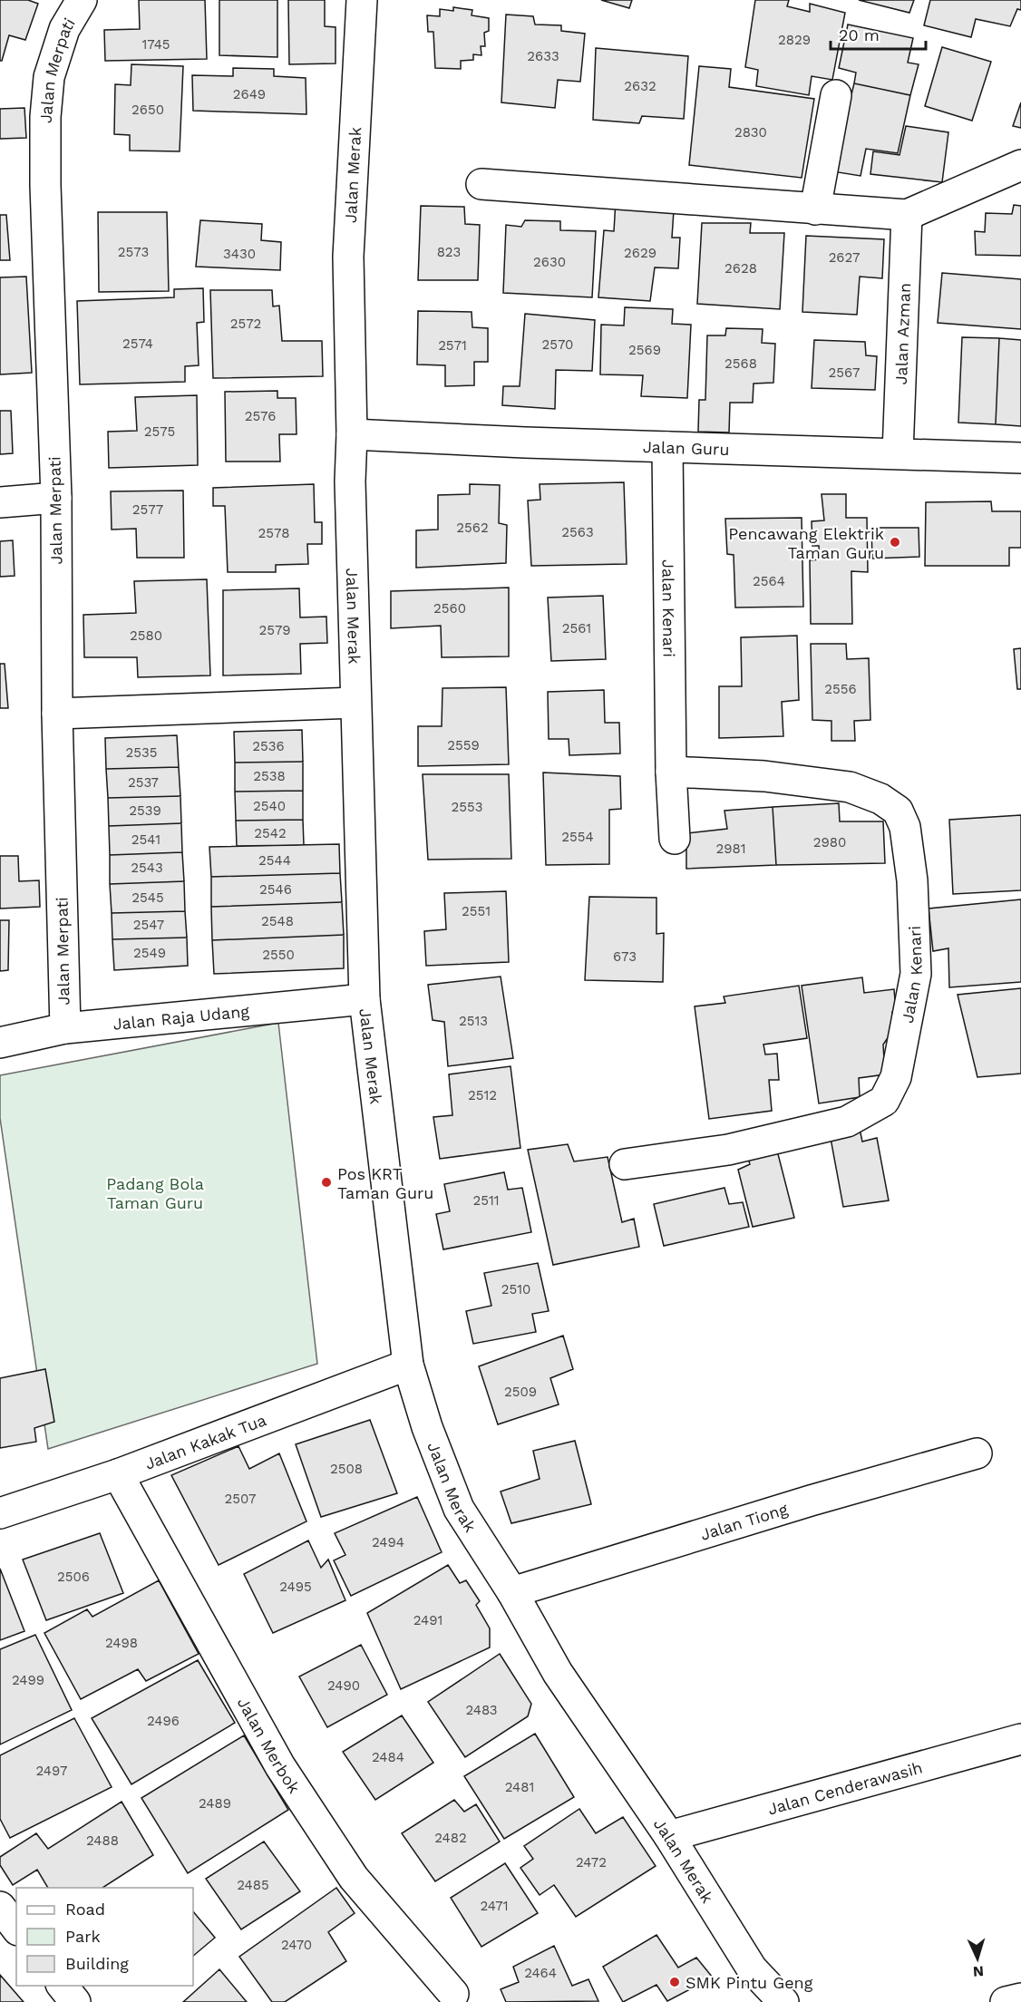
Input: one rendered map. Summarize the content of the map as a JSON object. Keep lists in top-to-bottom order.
{
  "streets": {
    "street": [
      "Jalan Merpati",
      "Jalan Merak",
      "Jalan Azman",
      "Jalan Guru",
      "Jalan Kenari",
      "Jalan Raja Udang",
      "Jalan Kakak Tua",
      "Jalan Tiong",
      "Jalan Merbok",
      "Jalan Cenderawasih"
    ]
  },
  "crossings": [
    ["Jalan Merpati", "Jalan Raja Udang"],
    ["Jalan Merak", "Jalan Guru"],
    ["Jalan Merak", "Jalan Raja Udang"],
    ["Jalan Merak", "Jalan Kakak Tua"],
    ["Jalan Merak", "Jalan Tiong"],
    ["Jalan Merak", "Jalan Cenderawasih"],
    ["Jalan Azman", "Jalan Guru"],
    ["Jalan Guru", "Jalan Kenari"],
    ["Jalan Kakak Tua", "Jalan Merbok"]
  ],
  "parks": ["Padang Bola Taman Guru"],
  "places": ["Pencawang Elektrik Taman Guru", "Pos KRT Taman Guru", "SMK Pintu Geng"],
  "house_numbers": [
    "2829",
    "1745",
    "2633",
    "2632",
    "2649",
    "2650",
    "2830",
    "2573",
    "823",
    "2629",
    "3430",
    "2627",
    "2630",
    "2628",
    "2572",
    "2574",
    "2570",
    "2571",
    "2569",
    "2568",
    "2567",
    "2576",
    "2575",
    "2577",
    "2562",
    "2563",
    "2578",
    "2564",
    "2560",
    "2561",
    "2579",
    "2580",
    "2556",
    "2559",
    "2536",
    "2535",
    "2538",
    "2537",
    "2540",
    "2553",
    "2539",
    "2542",
    "2554",
    "2541",
    "2980",
    "2981",
    "2544",
    "2543",
    "2546",
    "2545",
    "2551",
    "2548",
    "2547",
    "2549",
    "2550",
    "673",
    "2513",
    "2512",
    "2511",
    "2510",
    "2509",
    "2508",
    "2507",
    "2494",
    "2506",
    "2495",
    "2491",
    "2498",
    "2499",
    "2490",
    "2483",
    "2496",
    "2484",
    "2497",
    "2481",
    "2489",
    "2482",
    "2488",
    "2472",
    "2485",
    "2471",
    "2470",
    "2464"
  ],
  "legend": ["Road", "Park", "Building"],
  "scale_bar": "20 m",
  "north": "bottom"
}
